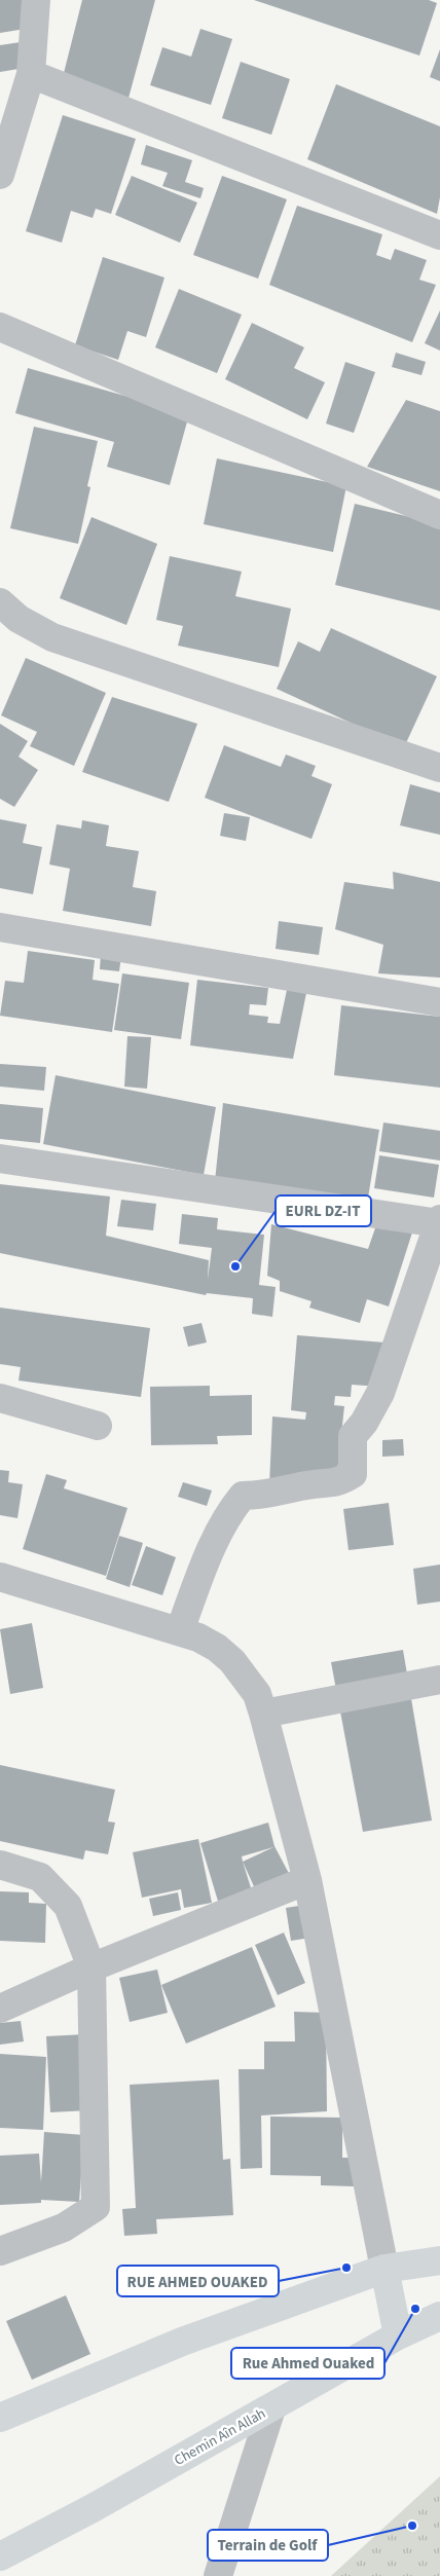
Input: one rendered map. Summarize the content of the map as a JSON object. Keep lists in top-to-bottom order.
{
  "streets": {
    "main road": ["Chemin Aîn Allah"]
  },
  "places": [
    "EURL DZ-IT",
    "RUE AHMED OUAKED",
    "Rue Ahmed Ouaked",
    "Terrain de Golf"
  ]
}
